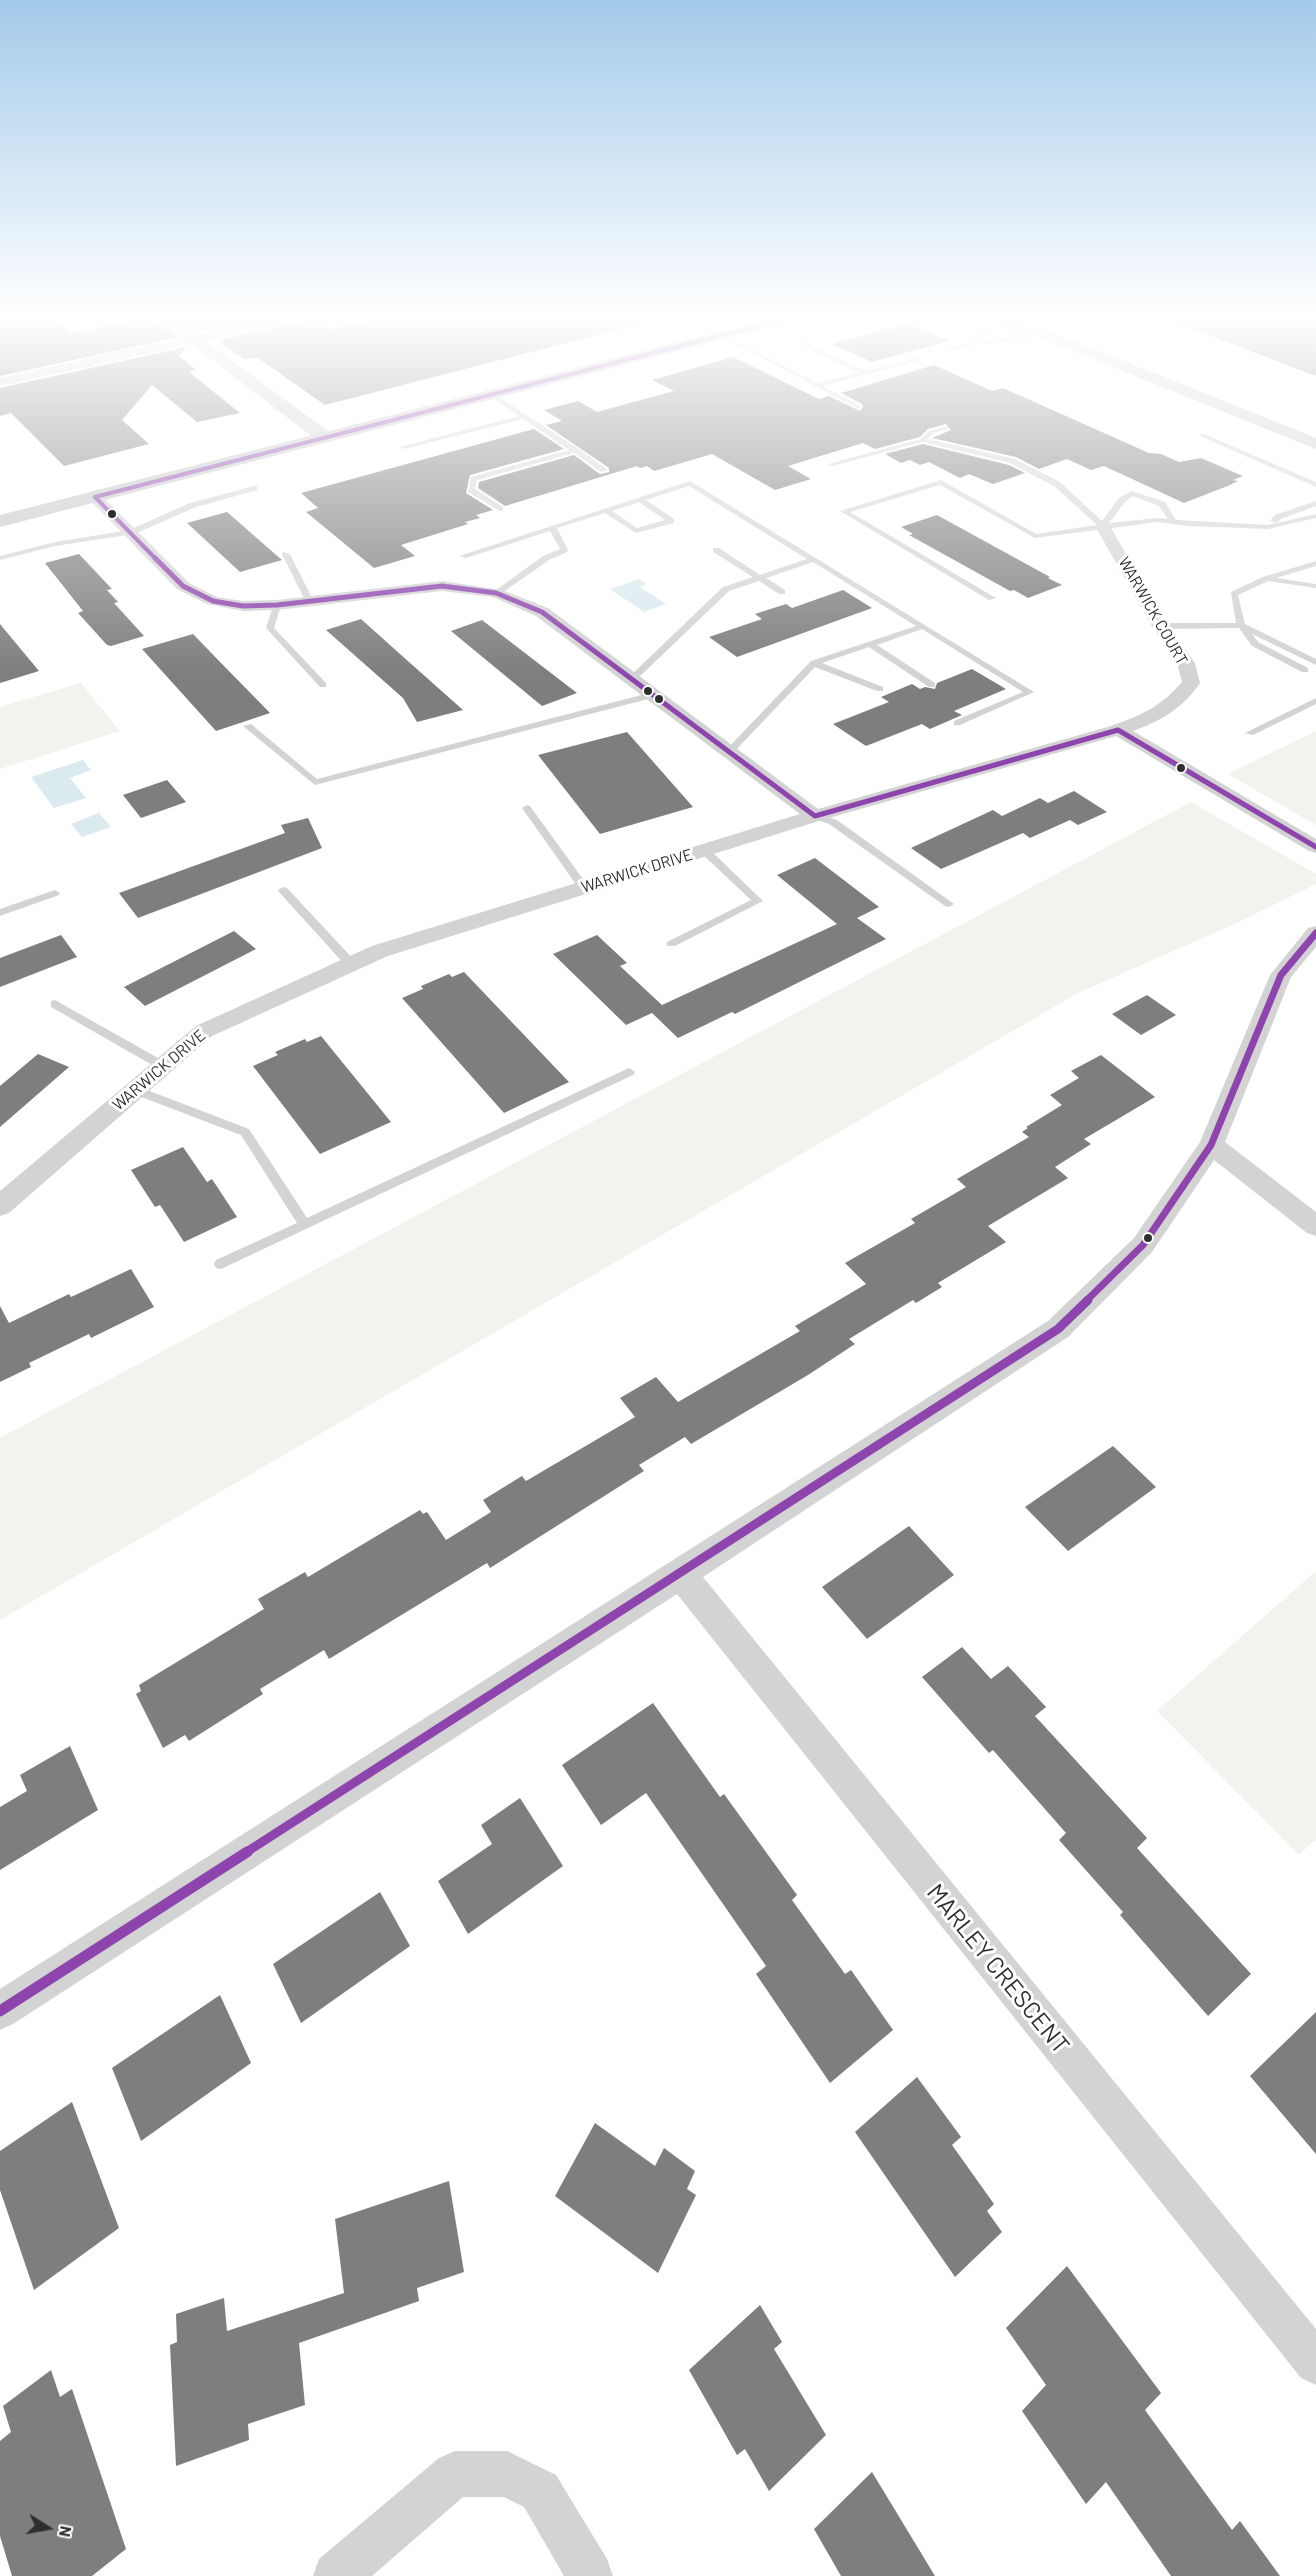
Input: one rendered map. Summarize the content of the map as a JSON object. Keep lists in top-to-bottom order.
{
  "streets": {
    "street": ["WARWICK COURT", "WARWICK DRIVE", "MARLEY CRESCENT"]
  },
  "crossings": [
    ["WARWICK COURT", "WARWICK DRIVE"]
  ],
  "north": "right"
}
